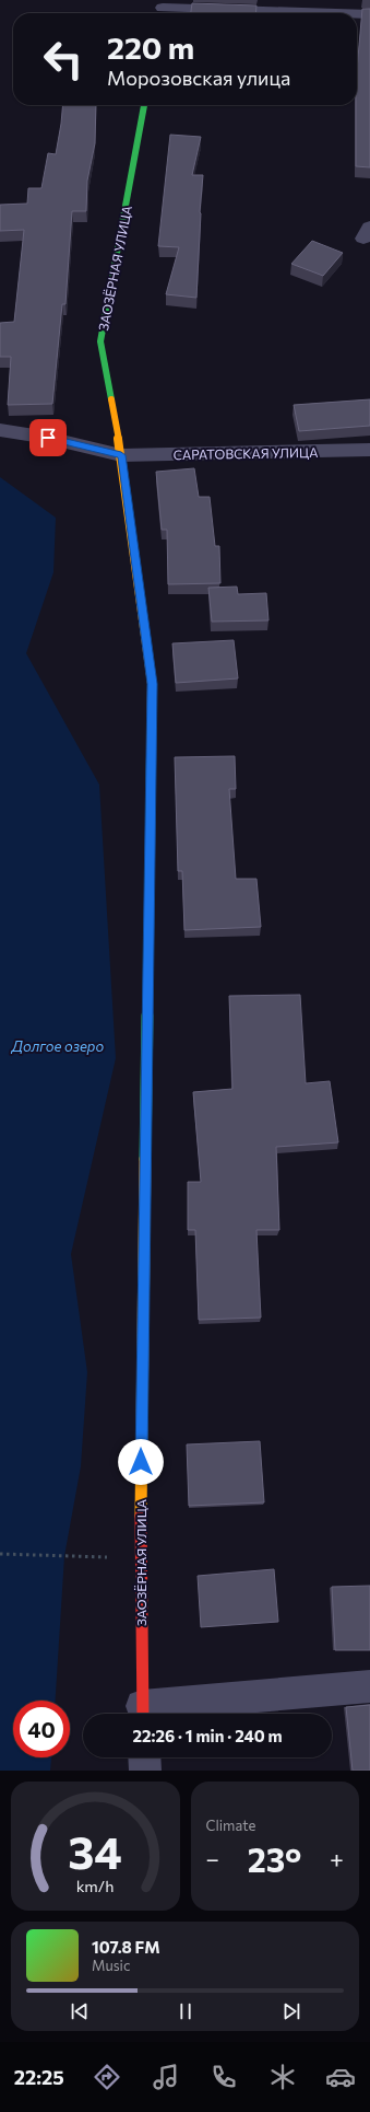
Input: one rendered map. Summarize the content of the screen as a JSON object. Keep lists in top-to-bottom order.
{
  "streets": {
    "street": ["ЗАОЗЁРНАЯ УЛИЦА", "САРАТОВСКАЯ УЛИЦА"]
  },
  "crossings": [
    ["ЗАОЗЁРНАЯ УЛИЦА", "САРАТОВСКАЯ УЛИЦА"]
  ],
  "water": ["Долгое озеро"],
  "page": {
    "turn": ["220 m", "Морозовская улица"],
    "limit": "40",
    "trip": "22:26 · 1 min · 240 m",
    "tile": "Climate",
    "heat": ["−", "23°", "+"],
    "song": ["107.8 FM", "Music"],
    "tabs": "22:25",
    "gauge": ["34", "km/h"]
  }
}
